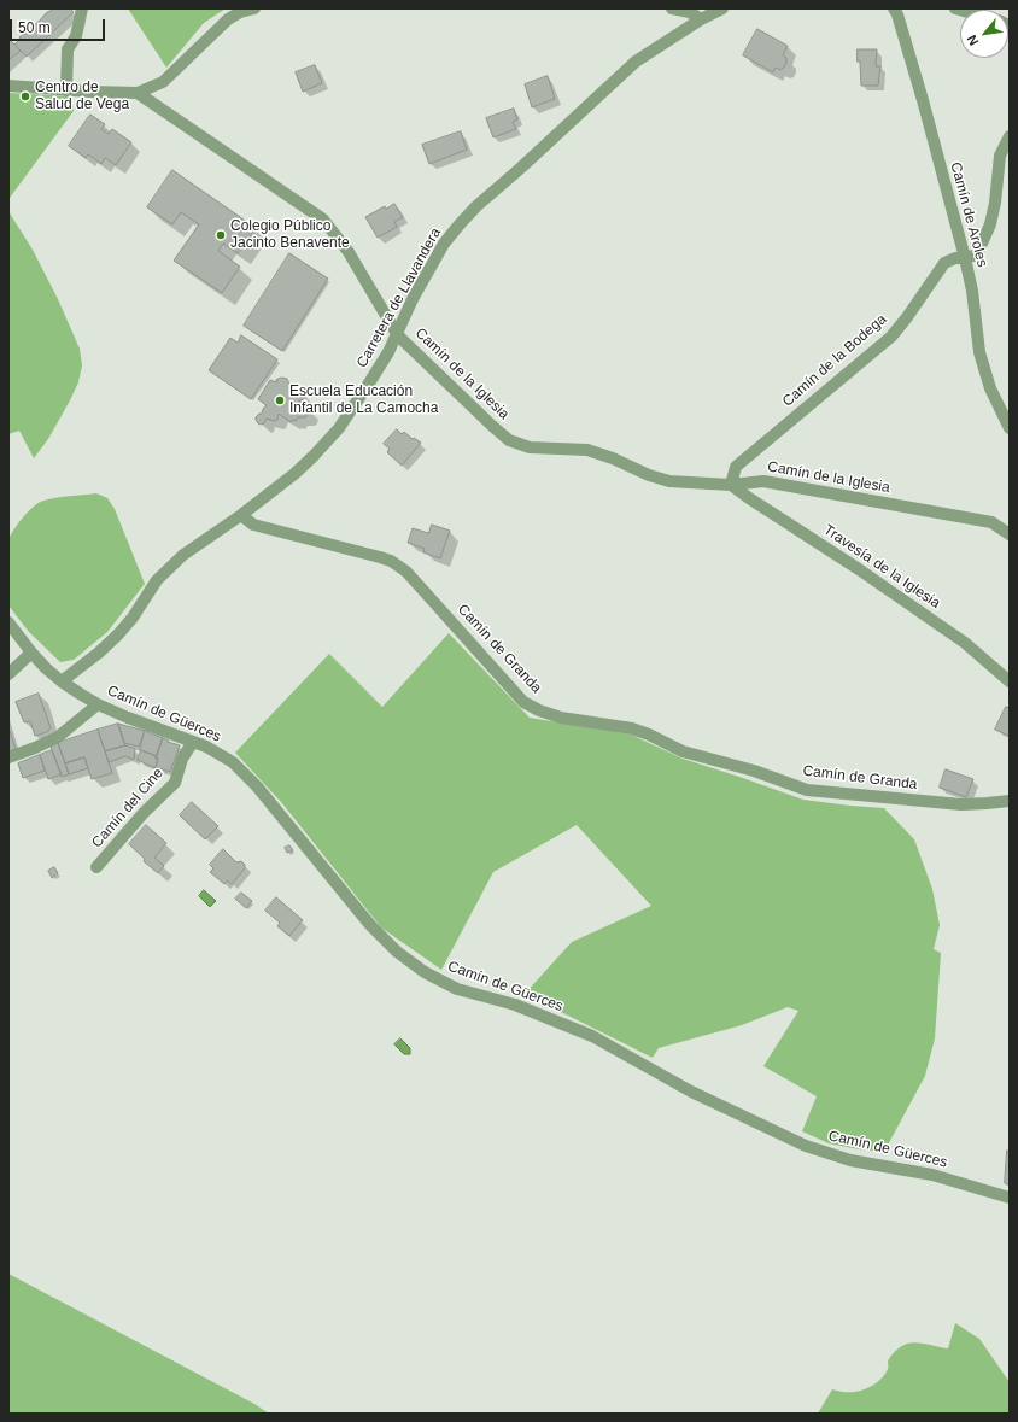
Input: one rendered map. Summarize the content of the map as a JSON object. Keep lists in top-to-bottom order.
{
  "streets": {
    "street": [
      "Camín de Aroles",
      "Carretera de Llavandera",
      "Camín de la Bodega",
      "Camín de la Iglesia",
      "Travesía de la Iglesia",
      "Camín de Granda",
      "Camín de Güerces",
      "Camín del Cine"
    ]
  },
  "crossings": [
    ["Camín de Aroles", "Camín de la Bodega"],
    ["Carretera de Llavandera", "Camín de la Iglesia"],
    ["Carretera de Llavandera", "Camín de Granda"],
    ["Carretera de Llavandera", "Camín de Güerces"],
    ["Camín de la Bodega", "Camín de la Iglesia"],
    ["Camín de la Bodega", "Travesía de la Iglesia"],
    ["Camín de la Iglesia", "Travesía de la Iglesia"],
    ["Camín de Güerces", "Camín del Cine"]
  ],
  "places": ["Centro de Salud de Vega", "Colegio Público Jacinto Benavente", "Escuela Educación Infantil de La Camocha"],
  "scale_bar": "50 m",
  "north": "bottom left"
}
